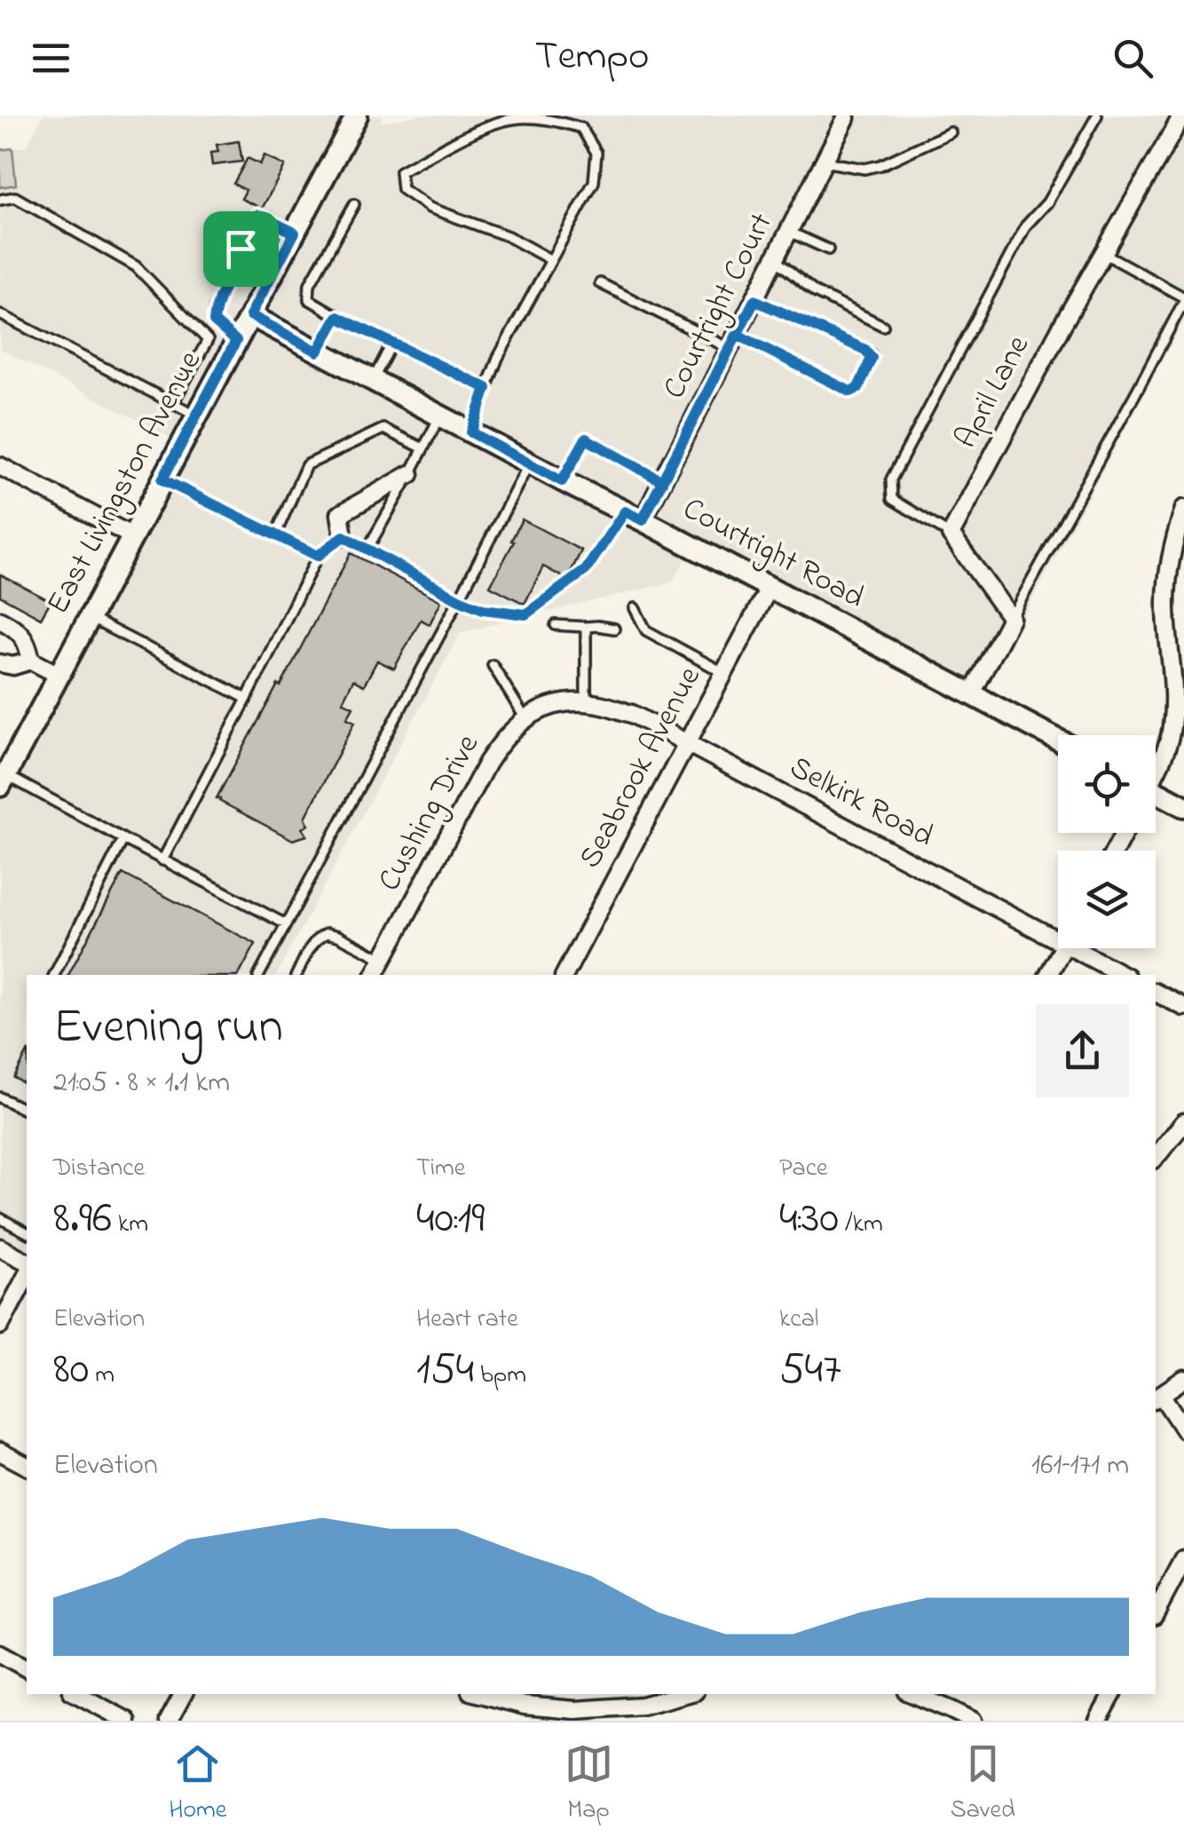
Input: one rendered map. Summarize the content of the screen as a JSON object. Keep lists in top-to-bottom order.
{
  "streets": {
    "street": [
      "Courtright Court",
      "April Lane",
      "East Livingston Avenue",
      "Courtright Road",
      "Seabrook Avenue",
      "Selkirk Road",
      "Cushing Drive"
    ]
  },
  "crossings": [
    ["Courtright Court", "Courtright Road"],
    ["East Livingston Avenue", "Courtright Road"],
    ["Courtright Road", "Seabrook Avenue"],
    ["Seabrook Avenue", "Selkirk Road"],
    ["Selkirk Road", "Cushing Drive"]
  ],
  "page": {
    "header": "Tempo",
    "heading": ["Evening run", "21:05 · 8 × 1.1 km"],
    "stats": [
      ["Distance", "8.96 km"],
      ["Time", "40:19"],
      ["Pace", "4:30 /km"],
      ["Elevation", "80 m"],
      ["Heart rate", "154 bpm"],
      ["kcal", "547"]
    ],
    "chart": ["Elevation", "161–171 m"],
    "tabs": ["Home", "Map", "Saved"]
  }
}
